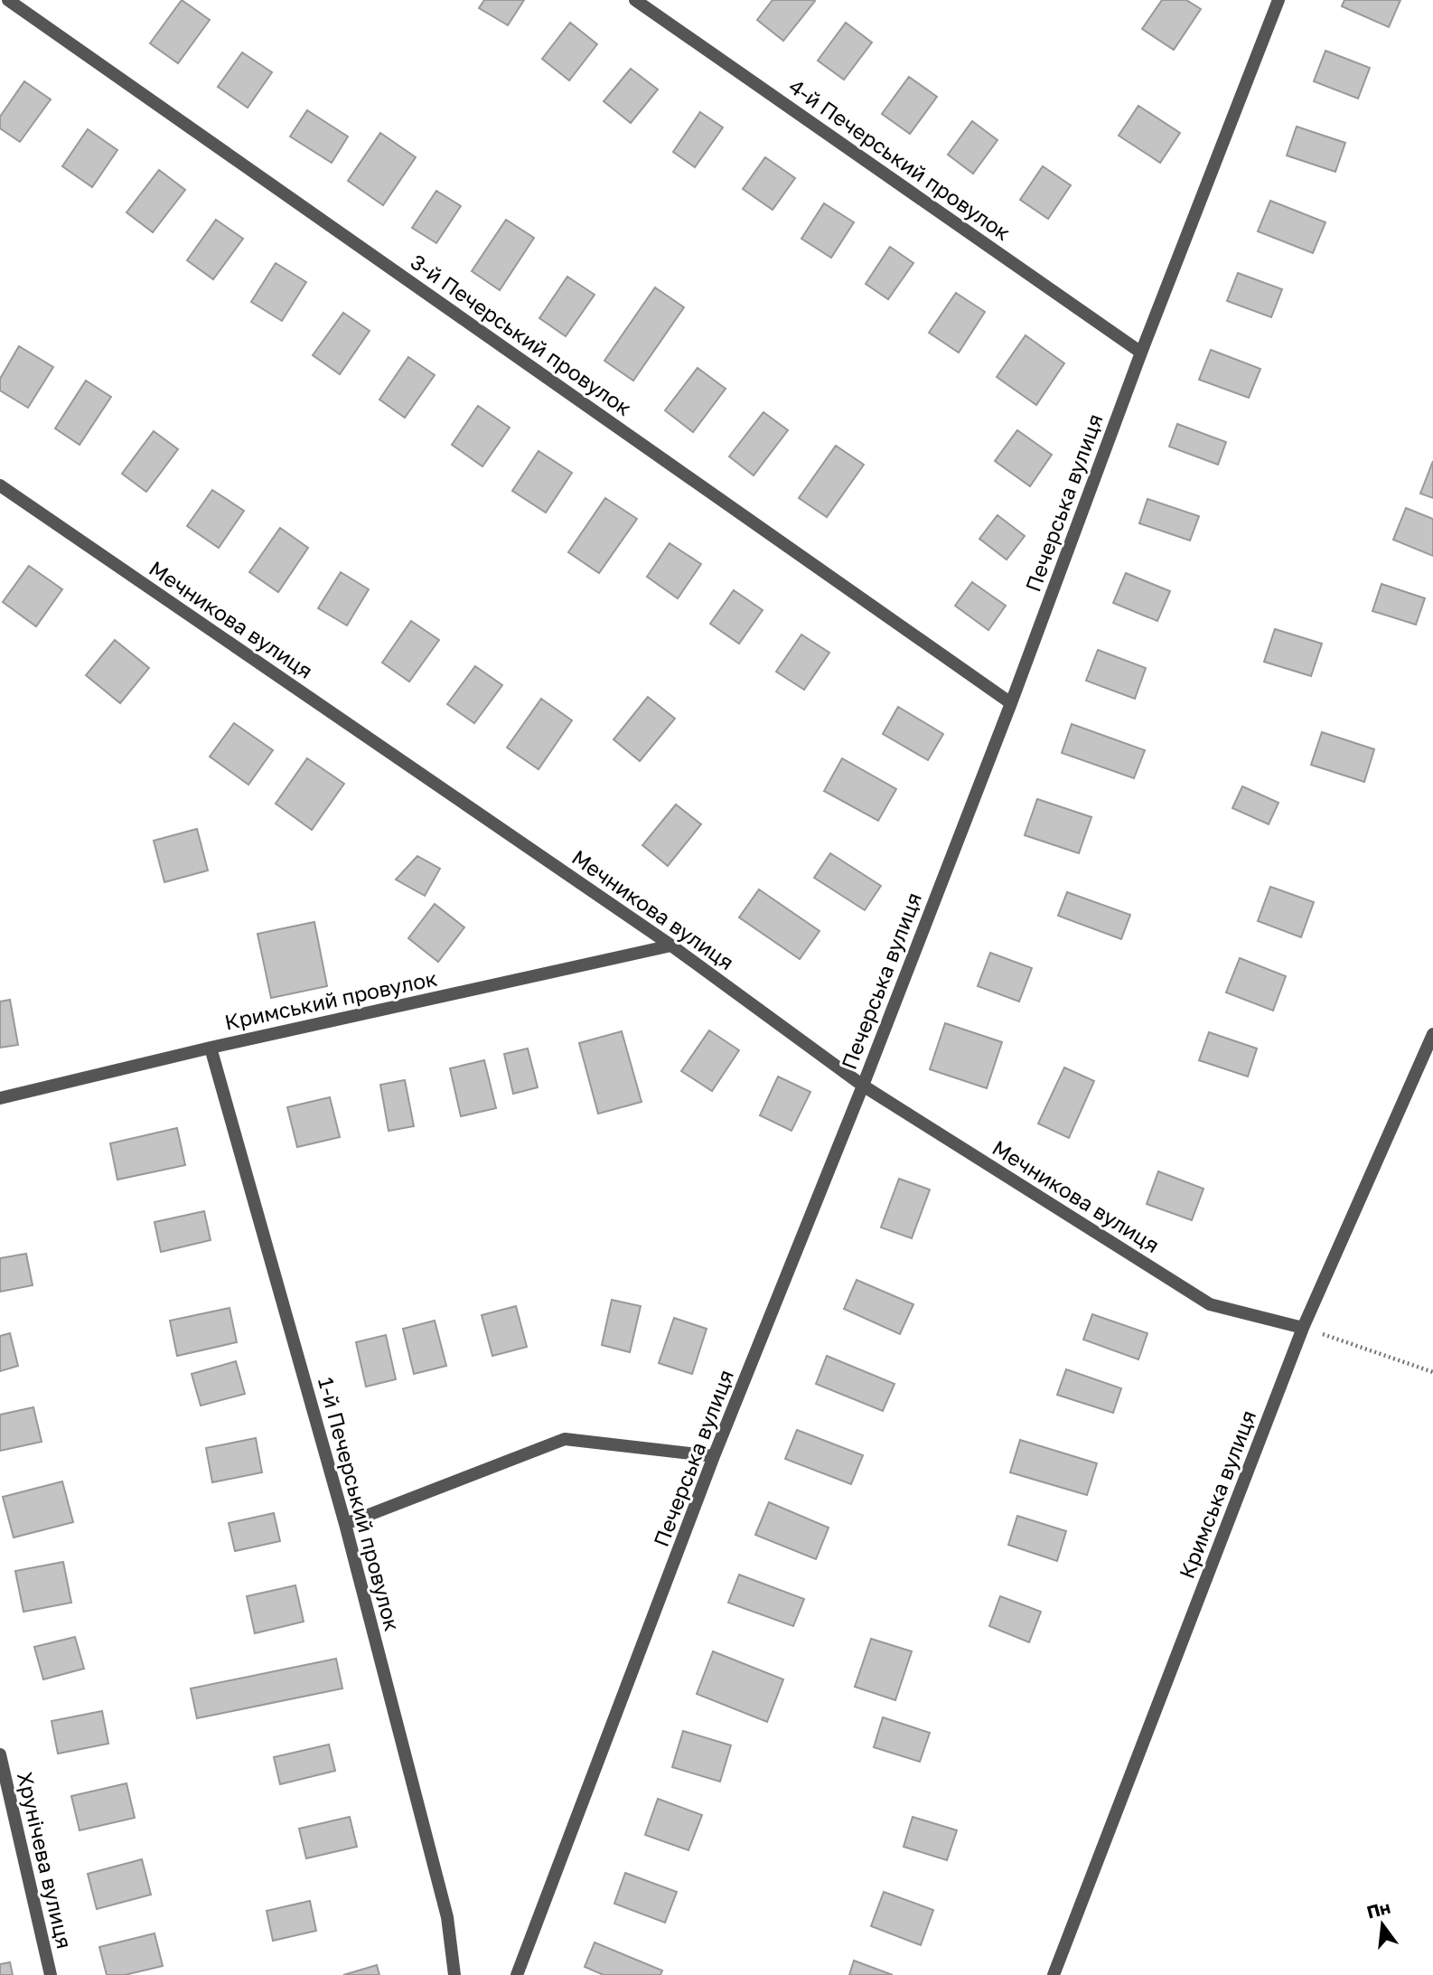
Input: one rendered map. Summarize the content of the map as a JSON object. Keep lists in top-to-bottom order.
{
  "streets": {
    "street": [
      "4-й Печерський провулок",
      "3-й Печерський провулок",
      "Печерська вулиця",
      "Мечникова вулиця",
      "Кримський провулок",
      "Кримська вулиця",
      "1-й Печерський провулок",
      "Хрунічева вулиця"
    ]
  },
  "crossings": [
    ["4-й Печерський провулок", "Печерська вулиця"],
    ["3-й Печерський провулок", "Печерська вулиця"],
    ["Печерська вулиця", "Мечникова вулиця"],
    ["Мечникова вулиця", "Кримський провулок"],
    ["Мечникова вулиця", "Кримська вулиця"],
    ["Кримський провулок", "1-й Печерський провулок"]
  ],
  "north": "top"
}
